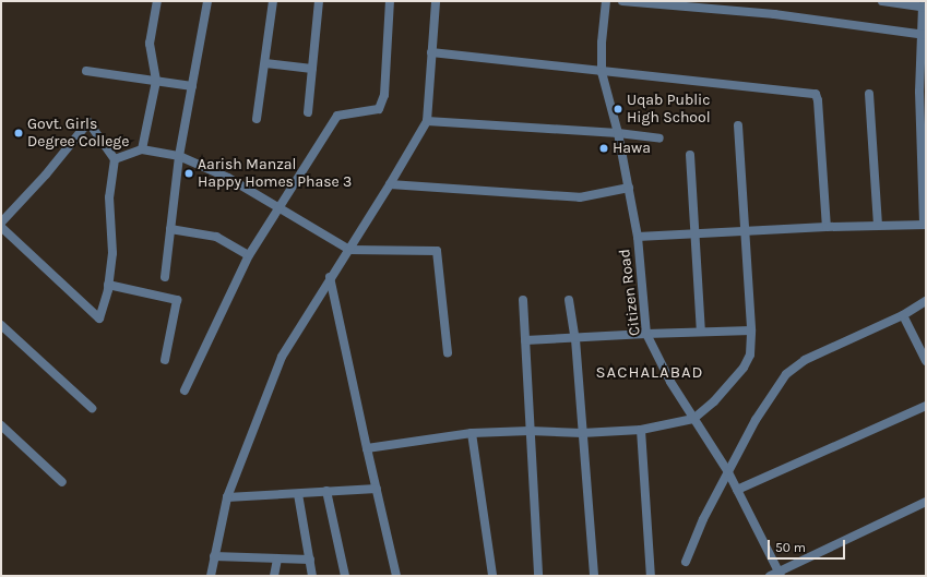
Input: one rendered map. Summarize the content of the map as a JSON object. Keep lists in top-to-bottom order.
{
  "streets": {
    "street": ["Citizen Road"]
  },
  "districts": ["SACHALABAD"],
  "places": [
    "Uqab Public High School",
    "Govt. Girls Degree College",
    "Hawa",
    "Aarish Manzal Happy Homes Phase 3"
  ],
  "scale_bar": "50 m"
}
